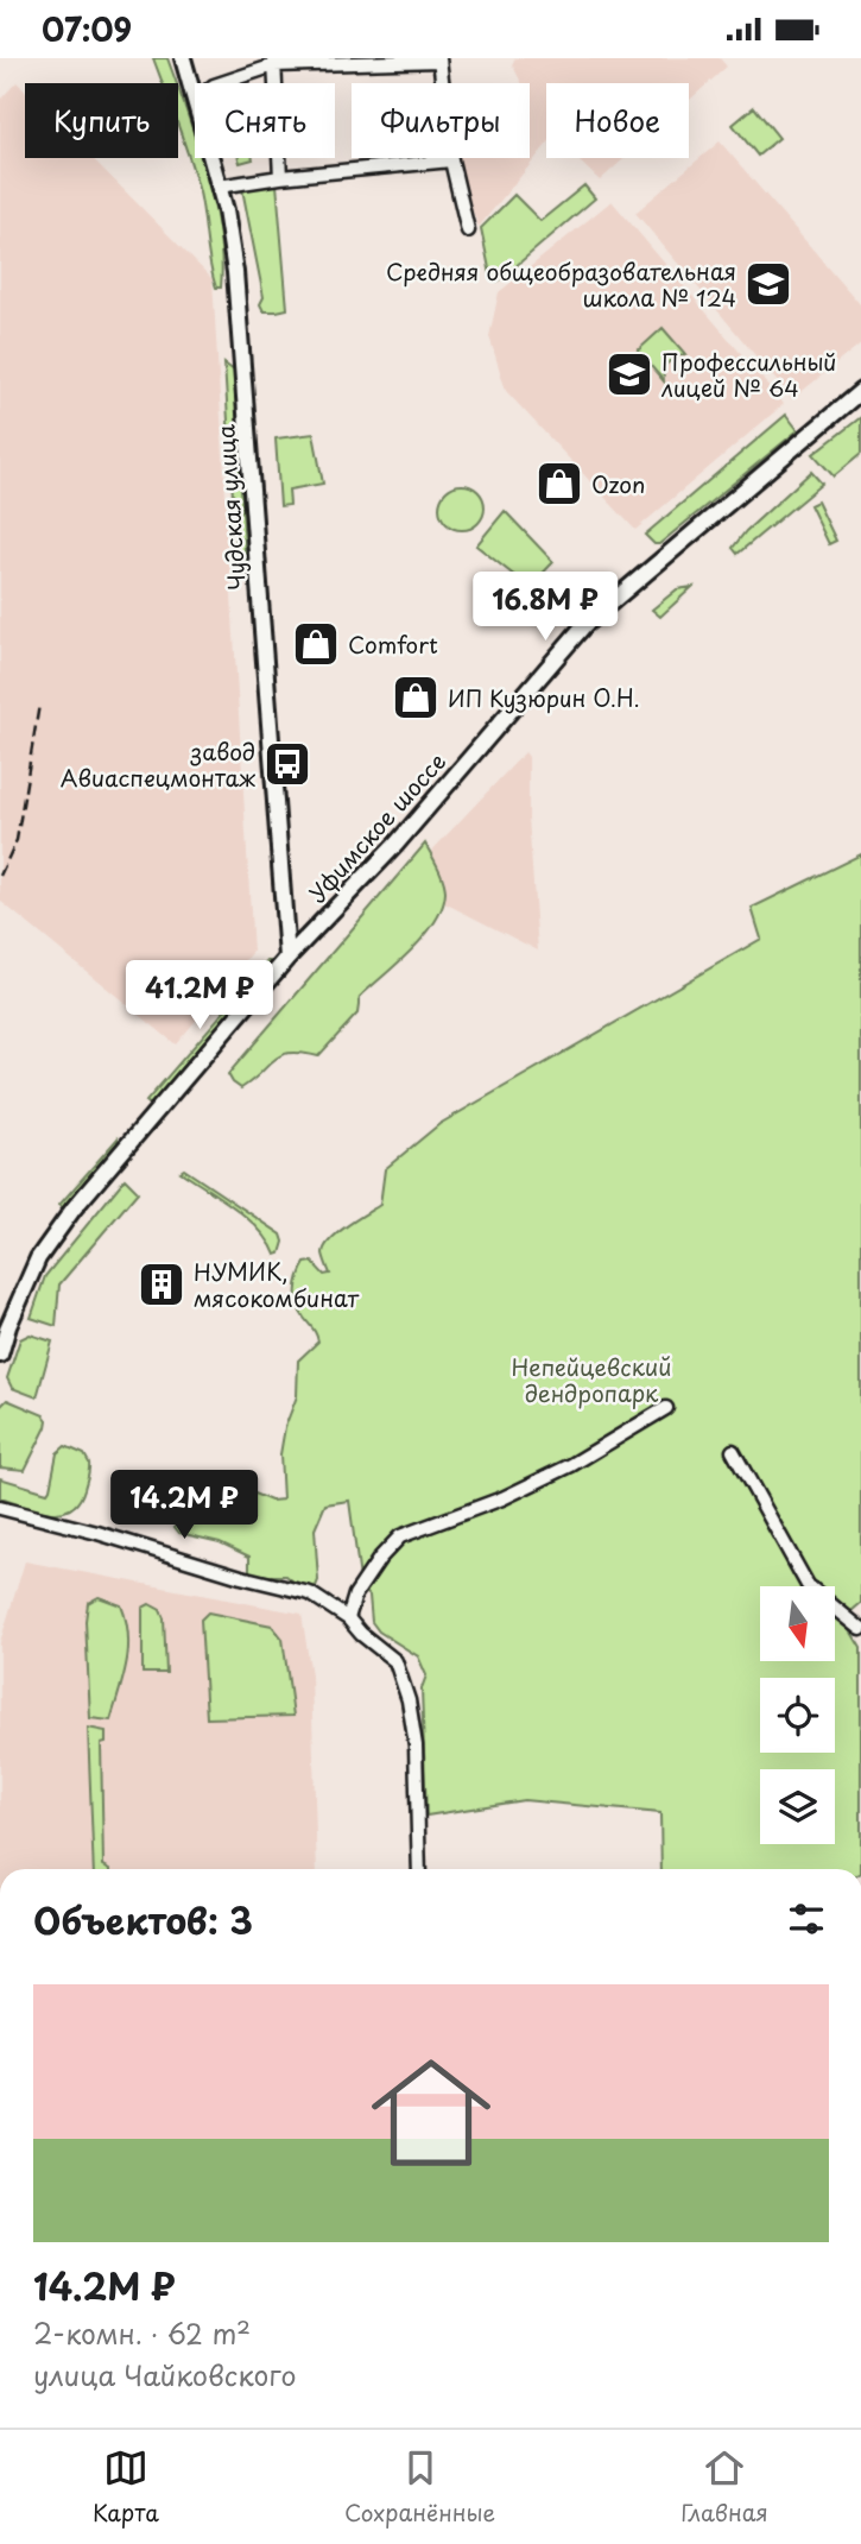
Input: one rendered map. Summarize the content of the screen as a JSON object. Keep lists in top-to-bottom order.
{
  "streets": {
    "main road": ["Чудская улица", "Уфимское шоссе"]
  },
  "crossings": [
    ["Чудская улица", "Уфимское шоссе"]
  ],
  "parks": ["Непейцевский дендропарк"],
  "places": {
    "school or university": ["Средняя общеобразовательная школа № 124", "Профессильный лицей № 64"],
    "shop": ["Ozon", "Comfort", "ИП Кузюрин О.Н."],
    "bus stop": ["завод Авиаспецмонтаж"],
    "building": ["НУМИК, мясокомбинат"]
  },
  "north": "bottom",
  "page": {
    "status": "07:09",
    "chip": [
      "Купить",
      "Снять",
      "Фильтры",
      "Новое"
    ],
    "price": ["16.8M ₽", "41.2M ₽", "14.2M ₽"],
    "heading": "Объектов: 3",
    "list": [
      {
        "name": "14.2M ₽",
        "note": "2-комн. · 62 m² · улица Чайковского"
      }
    ],
    "tabs": ["Карта", "Сохранённые", "Главная"]
  }
}
